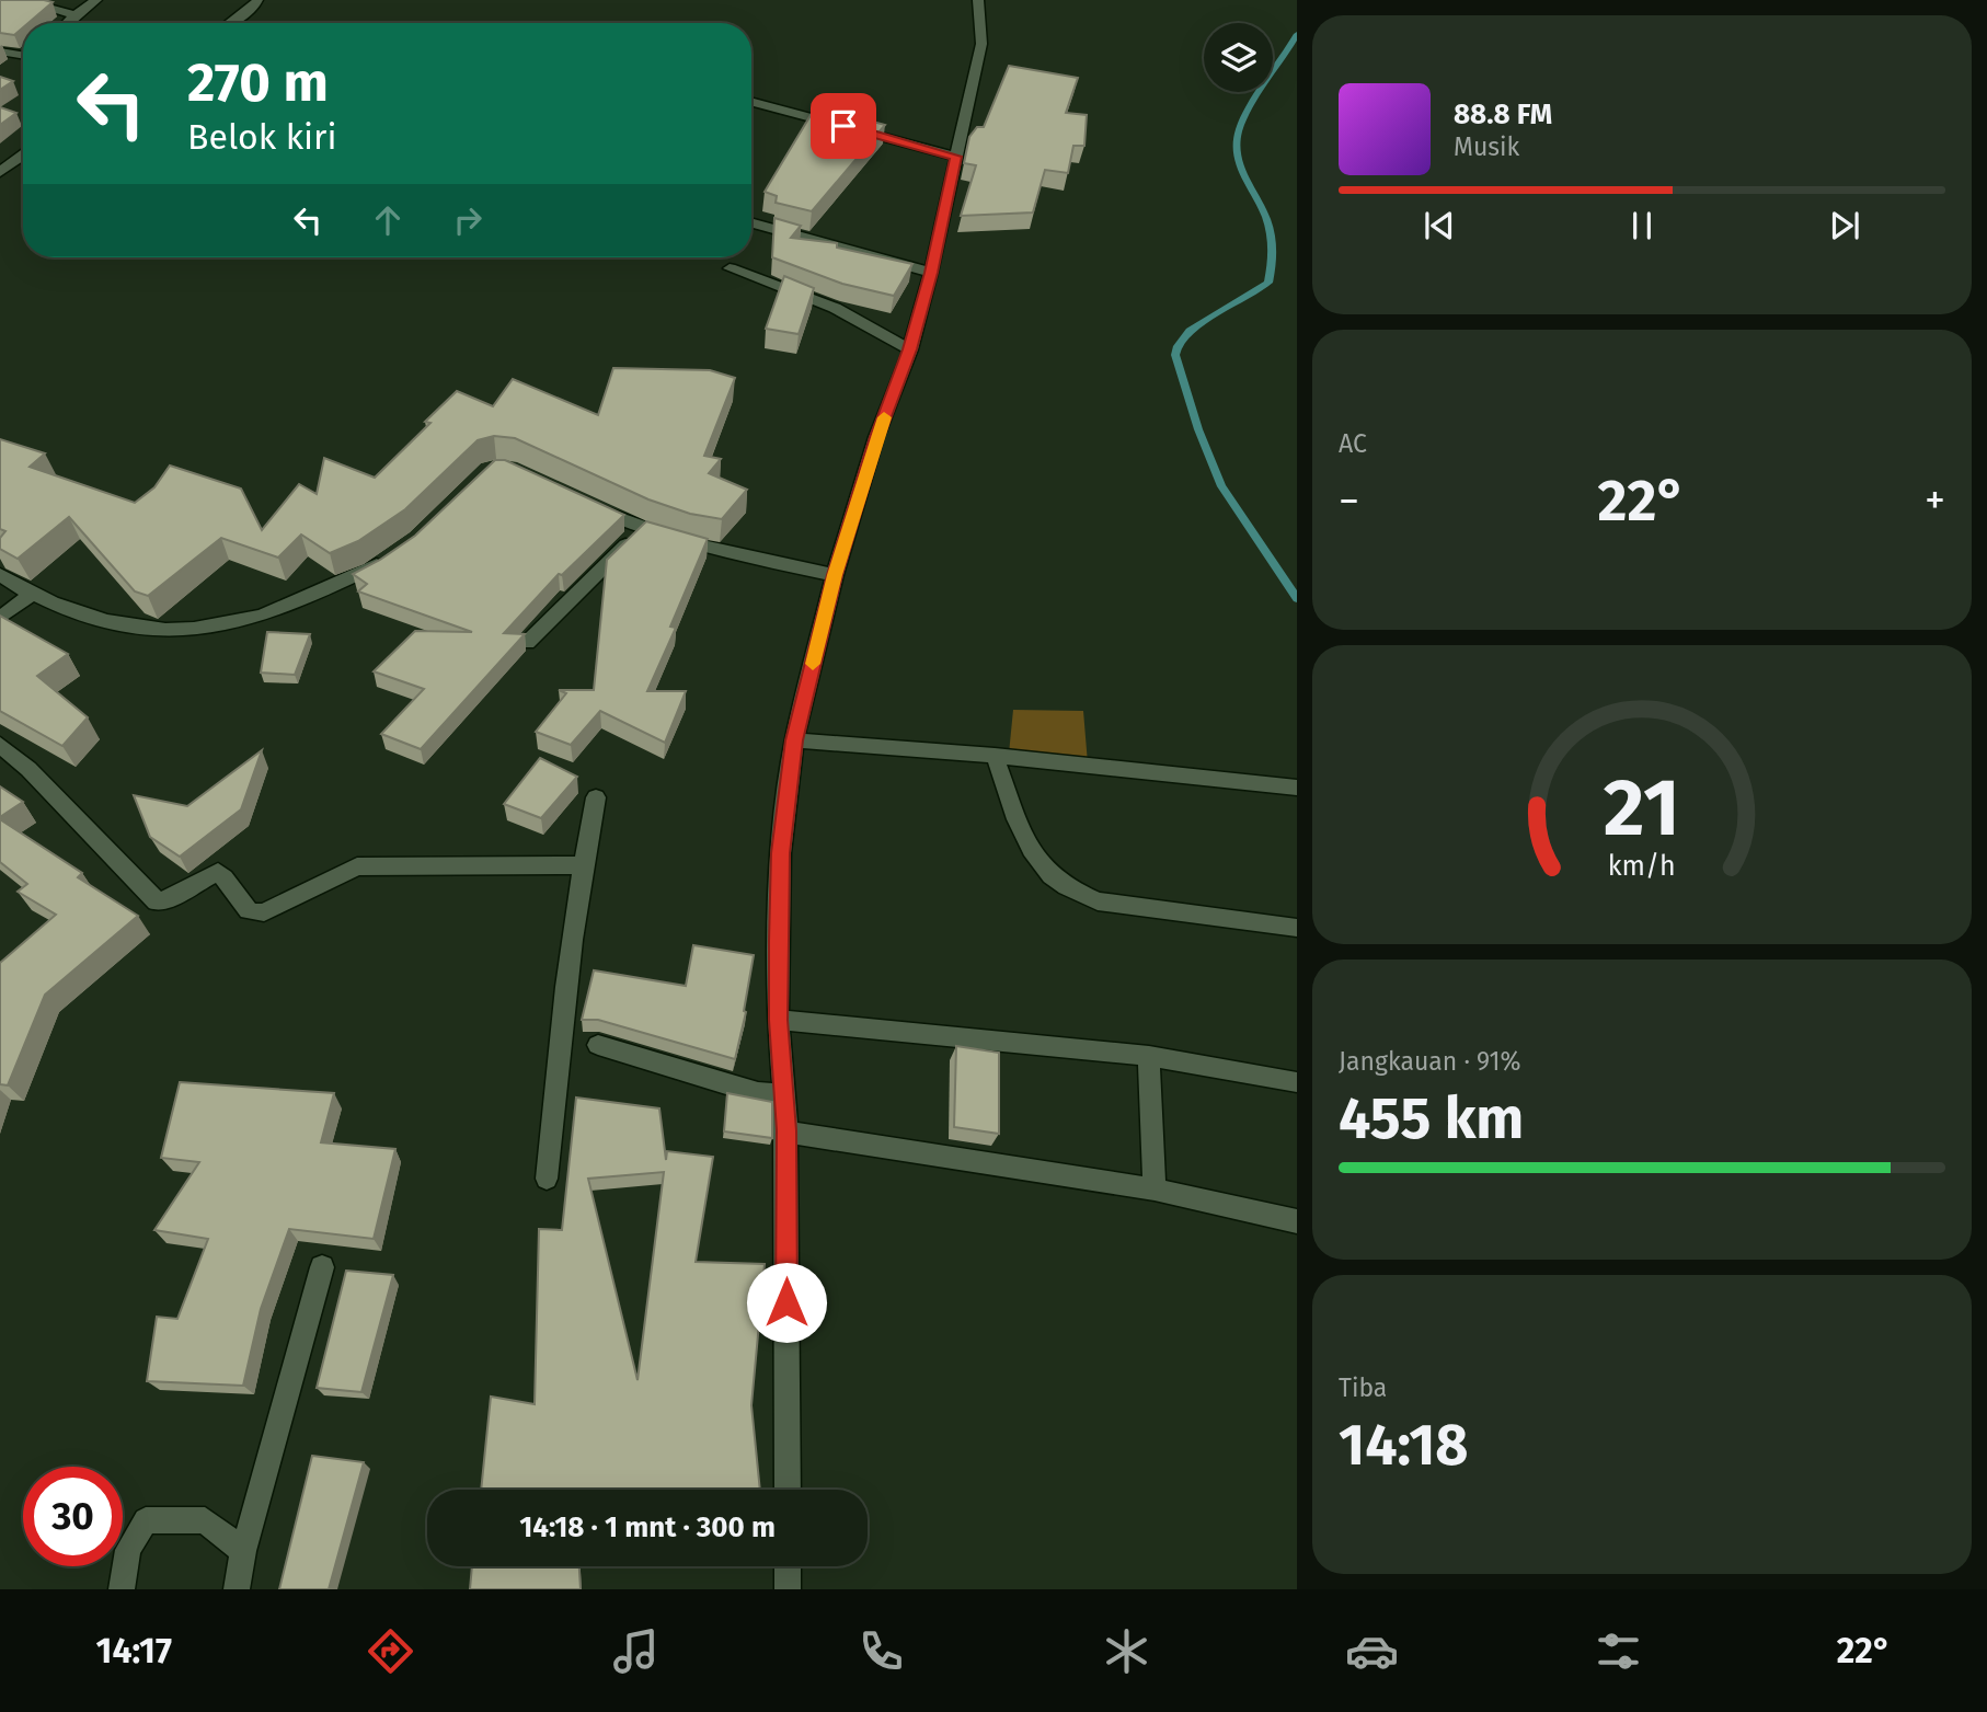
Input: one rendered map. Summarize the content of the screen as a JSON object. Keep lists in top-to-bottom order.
{
  "page": {
    "turn": ["270 m", "Belok kiri"],
    "song": ["88.8 FM", "Musik"],
    "tile": [
      "AC",
      ["Jangkauan · 91%", "455 km"],
      ["Tiba", "14:18"]
    ],
    "heat": ["−", "22°", "+"],
    "limit": "30",
    "trip": "14:18 · 1 mnt · 300 m",
    "tabs": ["14:17", "22°"],
    "gauge": ["21", "km/h"]
  }
}
